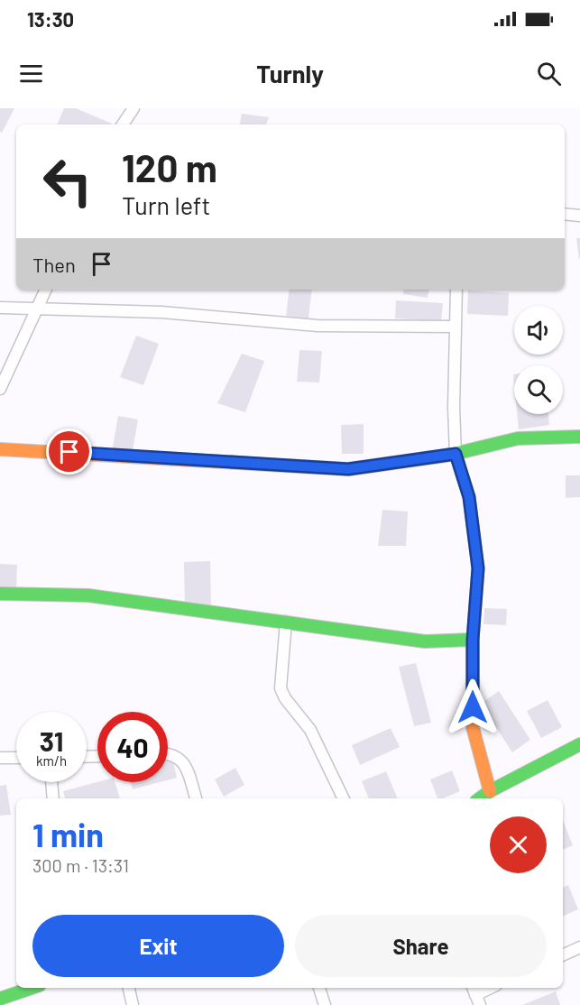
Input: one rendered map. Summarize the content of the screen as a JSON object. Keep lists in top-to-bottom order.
{
  "page": {
    "status": "13:30",
    "header": "Turnly",
    "turn": ["120 m", "Turn left"],
    "then": "Then",
    "speed": "31 km/h",
    "limit": "40",
    "heading": ["1 min", "300 m · 13:31"],
    "buttons": ["Exit", "Share"]
  }
}
